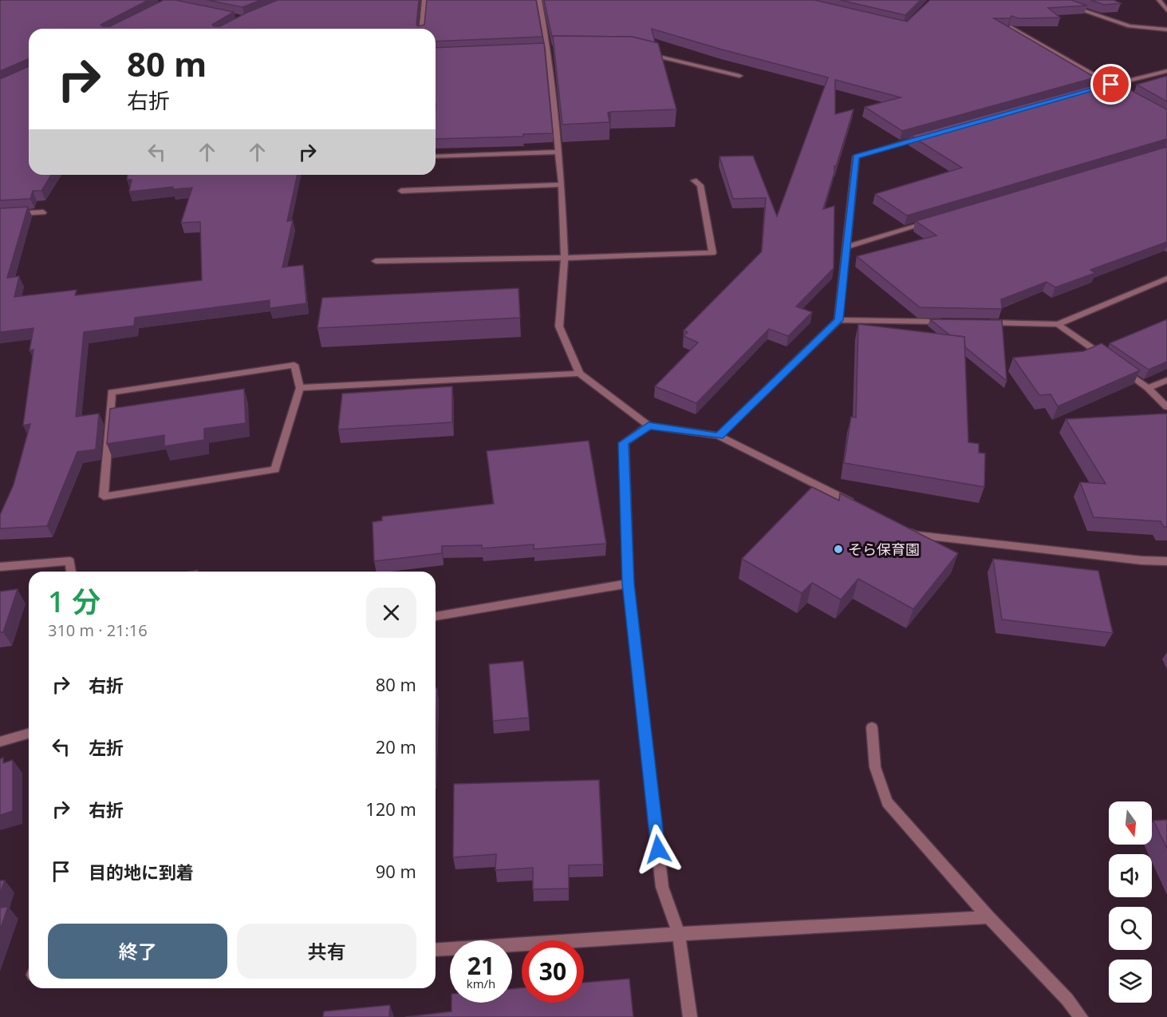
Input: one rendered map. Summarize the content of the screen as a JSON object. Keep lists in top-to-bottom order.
{
  "places": ["そら保育園"],
  "north": "bottom",
  "page": {
    "turn": ["80 m", "右折"],
    "heading": ["1 分", "310 m · 21:16"],
    "list": [
      {
        "name": "右折",
        "value": "80 m"
      },
      {
        "name": "左折",
        "value": "20 m"
      },
      {
        "name": "右折",
        "value": "120 m"
      },
      {
        "name": "目的地に到着",
        "value": "90 m"
      }
    ],
    "buttons": ["終了", "共有"],
    "speed": "21 km/h",
    "limit": "30"
  }
}
